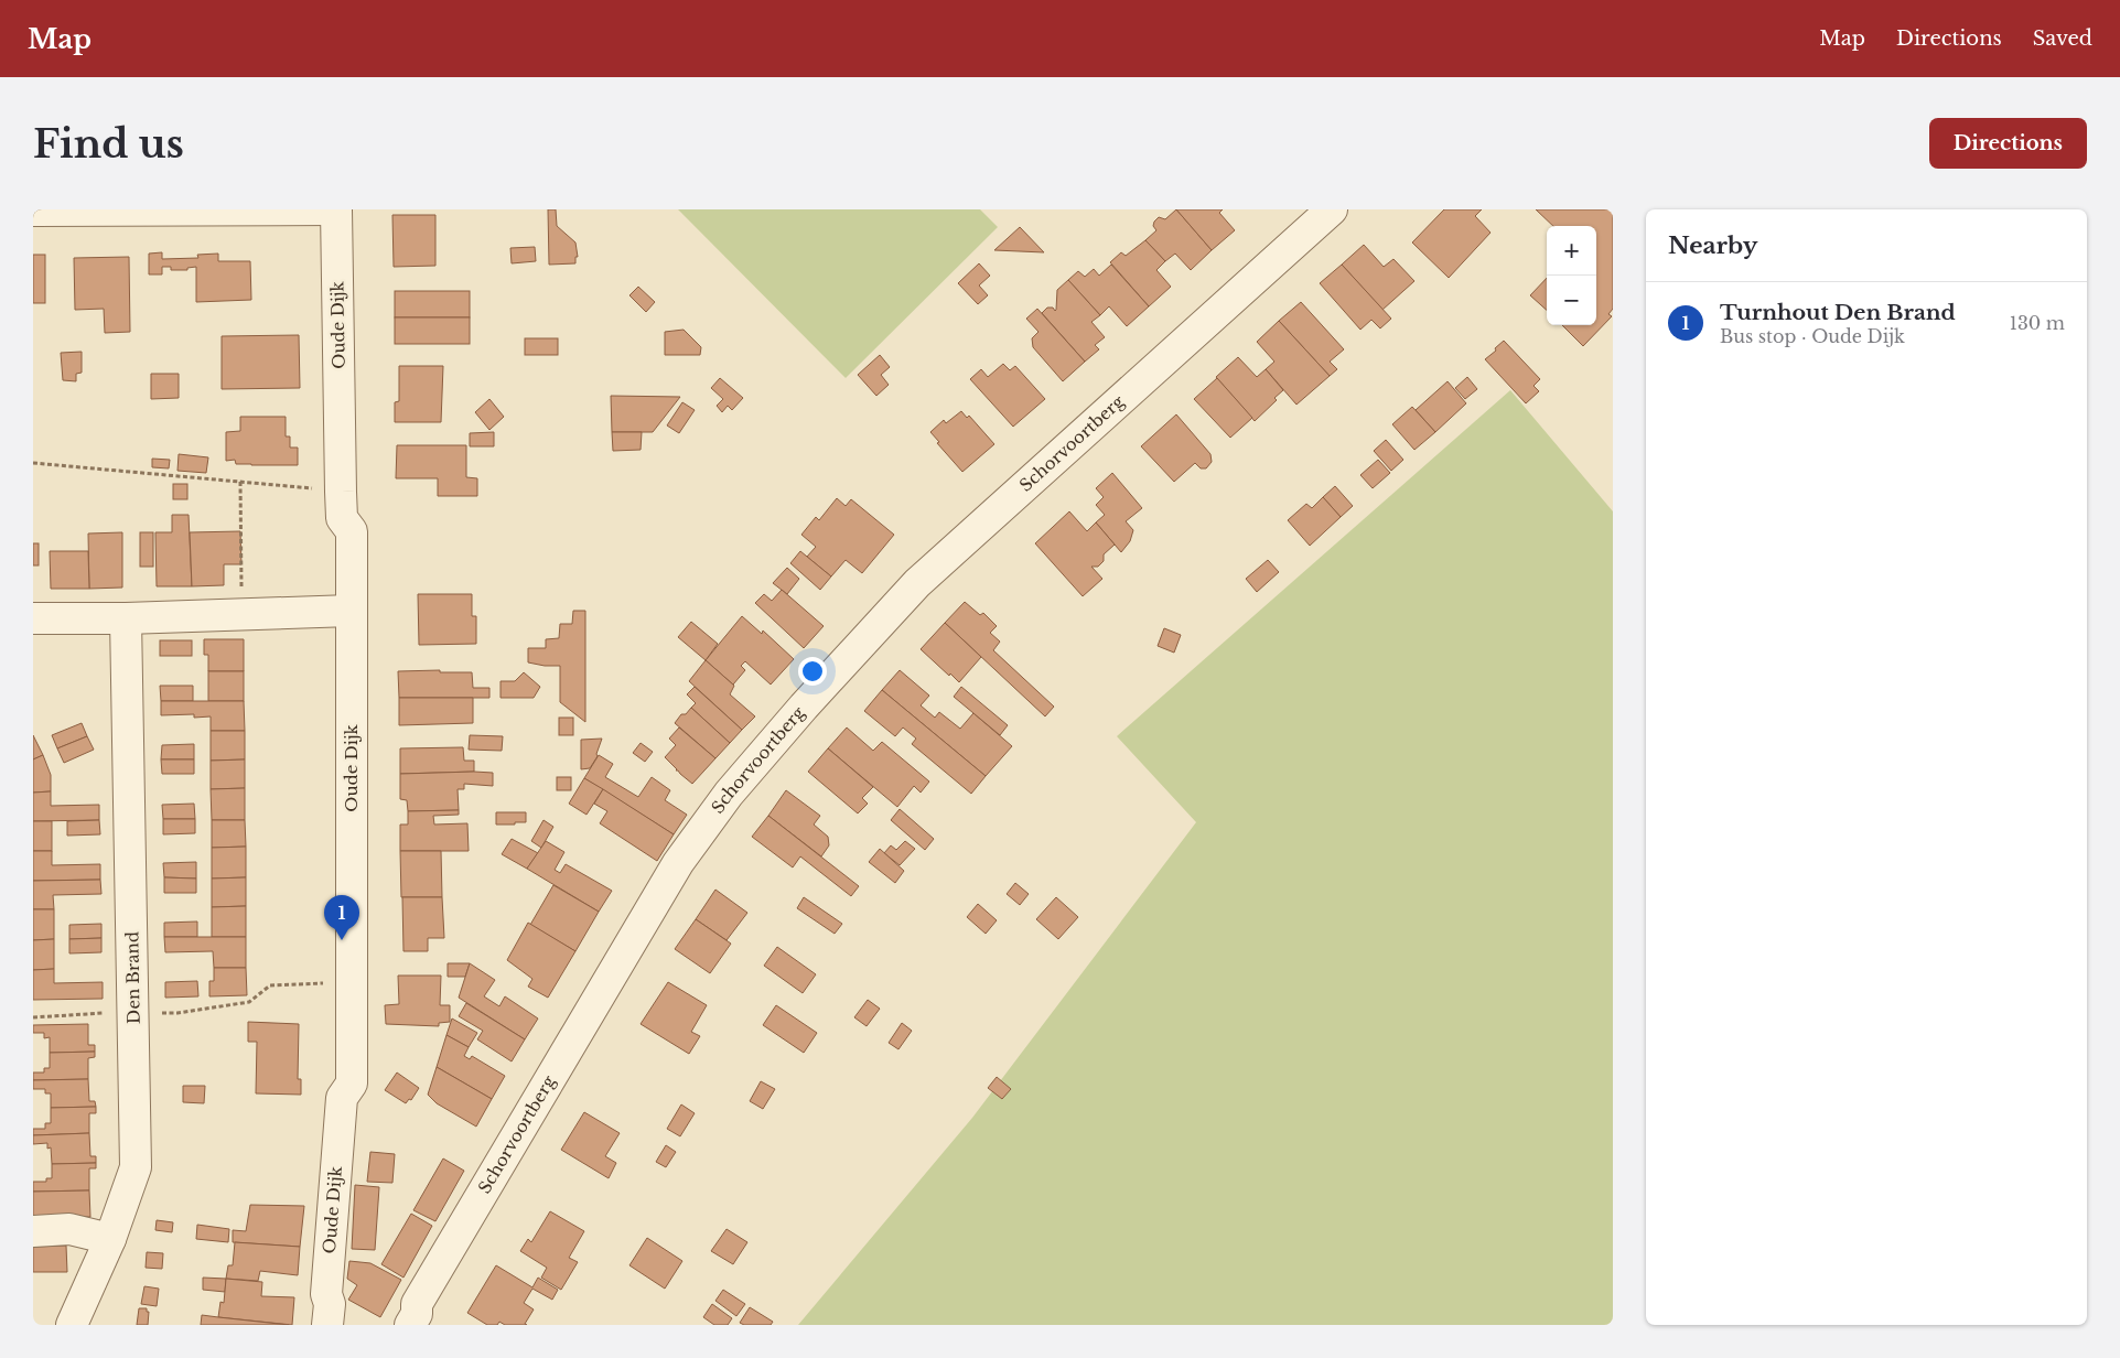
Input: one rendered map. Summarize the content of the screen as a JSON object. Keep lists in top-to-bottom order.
{
  "streets": {
    "street": ["Oude Dijk", "Schorvoortberg", "Den Brand"]
  },
  "page": {
    "header": "Map",
    "nav": ["Map", "Directions", "Saved"],
    "buttons": "Directions",
    "title": "Find us",
    "heading": "Nearby",
    "map_buttons": ["+", "−"],
    "list": [
      {
        "mark": "1",
        "name": "Turnhout Den Brand",
        "note": "Bus stop · Oude Dijk",
        "value": "130 m"
      }
    ],
    "pins": "1"
  }
}
